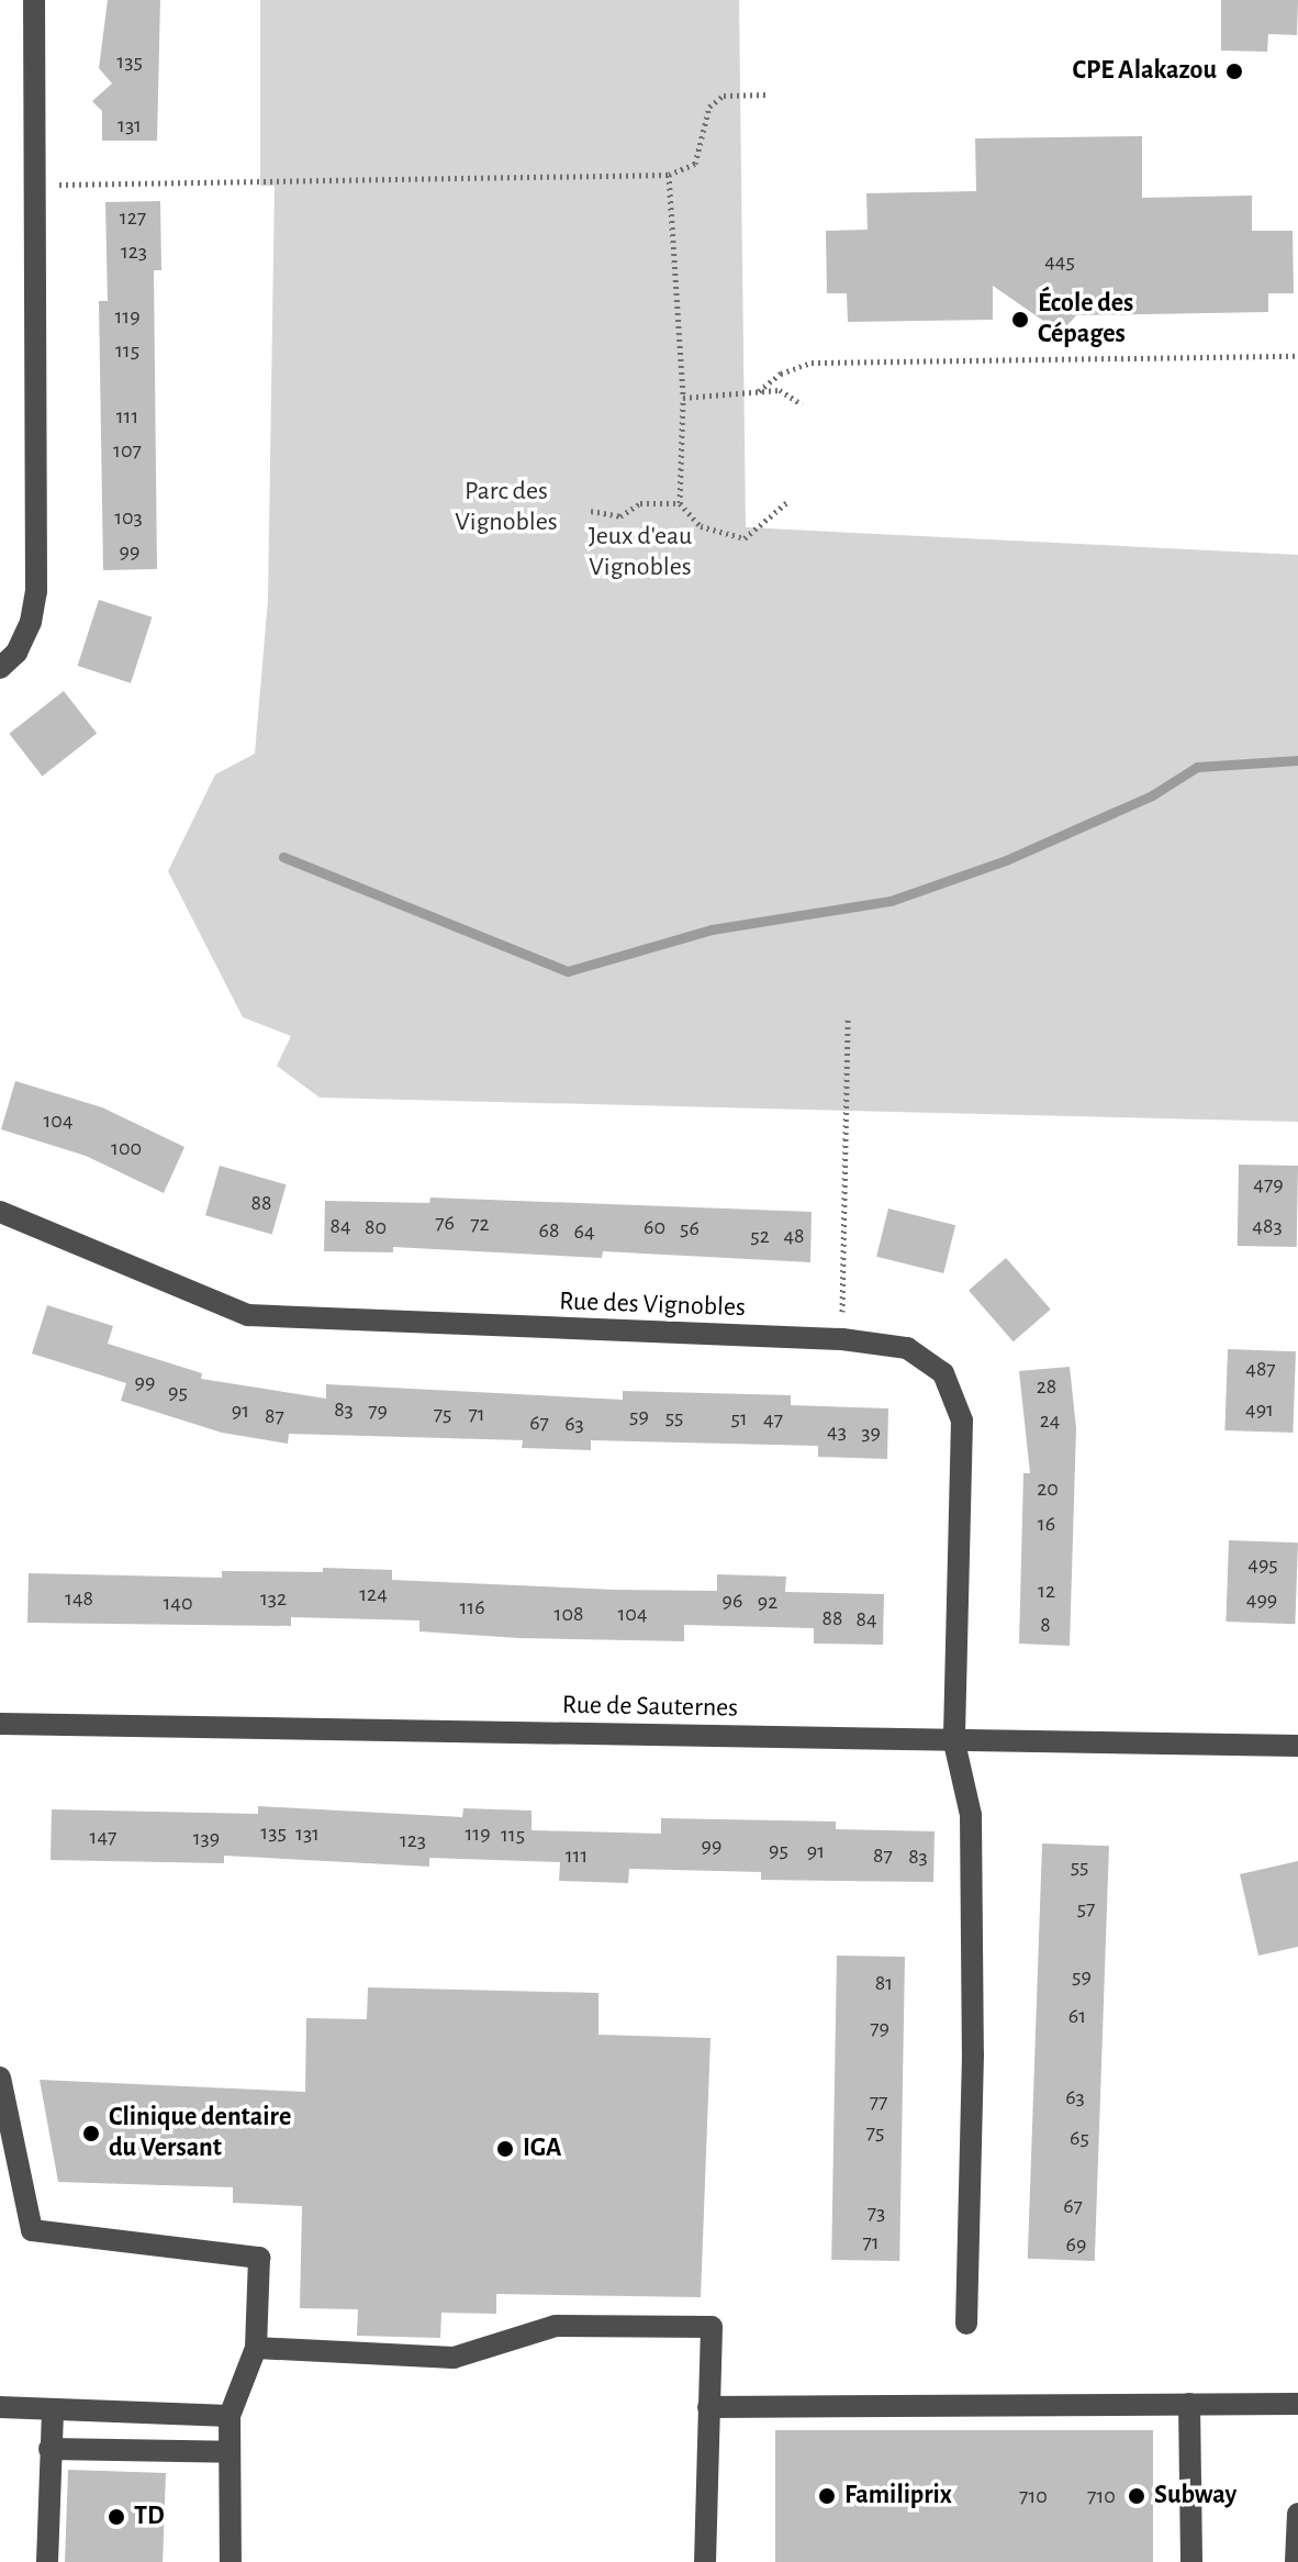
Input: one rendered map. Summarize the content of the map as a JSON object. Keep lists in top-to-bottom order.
{
  "streets": {
    "street": ["Rue des Vignobles", "Rue de Sauternes"]
  },
  "crossings": [
    ["Rue des Vignobles", "Rue de Sauternes"]
  ],
  "parks": ["Parc des Vignobles", "Jeux d'eau Vignobles"],
  "places": [
    "CPE Alakazou",
    "École des Cépages",
    "Clinique dentaire du Versant",
    "IGA",
    "Familiprix",
    "Subway",
    "TD"
  ],
  "house_numbers": [
    "135",
    "131",
    "127",
    "123",
    "445",
    "119",
    "115",
    "111",
    "107",
    "103",
    "99",
    "104",
    "100",
    "479",
    "88",
    "76",
    "72",
    "84",
    "483",
    "80",
    "60",
    "56",
    "68",
    "64",
    "52",
    "48",
    "487",
    "99",
    "28",
    "95",
    "83",
    "491",
    "91",
    "79",
    "75",
    "71",
    "87",
    "59",
    "55",
    "51",
    "47",
    "24",
    "67",
    "63",
    "43",
    "39",
    "20",
    "16",
    "495",
    "12",
    "124",
    "148",
    "132",
    "499",
    "96",
    "92",
    "140",
    "116",
    "108",
    "104",
    "88",
    "84",
    "8",
    "135",
    "131",
    "119",
    "115",
    "147",
    "139",
    "123",
    "99",
    "95",
    "91",
    "111",
    "87",
    "83",
    "55",
    "57",
    "59",
    "81",
    "61",
    "79",
    "63",
    "77",
    "75",
    "65",
    "67",
    "73",
    "71",
    "69",
    "710",
    "710"
  ]
}
